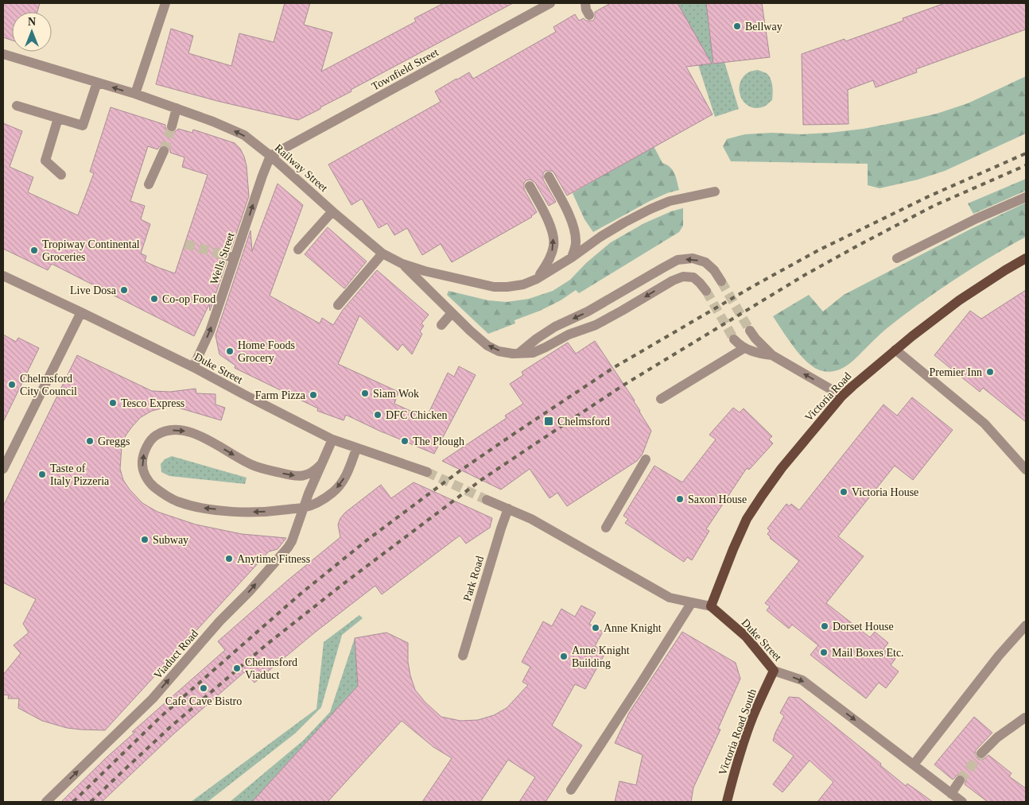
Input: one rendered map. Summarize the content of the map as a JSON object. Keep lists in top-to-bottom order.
{
  "streets": {
    "main road": ["Duke Street", "Victoria Road", "Victoria Road South"],
    "street": [
      "Townfield Street",
      "Railway Street",
      "Wells Street",
      "Park Road",
      "Viaduct Road"
    ]
  },
  "crossings": [
    ["Townfield Street", "Railway Street"],
    ["Townfield Street", "Wells Street"],
    ["Railway Street", "Wells Street"],
    ["Wells Street", "Duke Street"],
    ["Duke Street", "Victoria Road"],
    ["Duke Street", "Park Road"],
    ["Duke Street", "Viaduct Road"],
    ["Duke Street", "Victoria Road South"]
  ],
  "one_way": ["Wells Street", "Viaduct Road"],
  "places": {
    "other": [
      "Bellway",
      "Tropiway Continental Groceries",
      "Live Dosa",
      "Co-op Food",
      "Home Foods Grocery",
      "Premier Inn",
      "Chelmsford City Council",
      "Siam Wok",
      "Farm Pizza",
      "Tesco Express",
      "DFC Chicken",
      "Greggs",
      "The Plough",
      "Taste of Italy Pizzeria",
      "Victoria House",
      "Saxon House",
      "Subway",
      "Anytime Fitness",
      "Dorset House",
      "Anne Knight",
      "Mail Boxes Etc.",
      "Anne Knight Building",
      "Chelmsford Viaduct",
      "Cafe Cave Bistro"
    ],
    "transit": ["Chelmsford"]
  },
  "north": "top"
}
